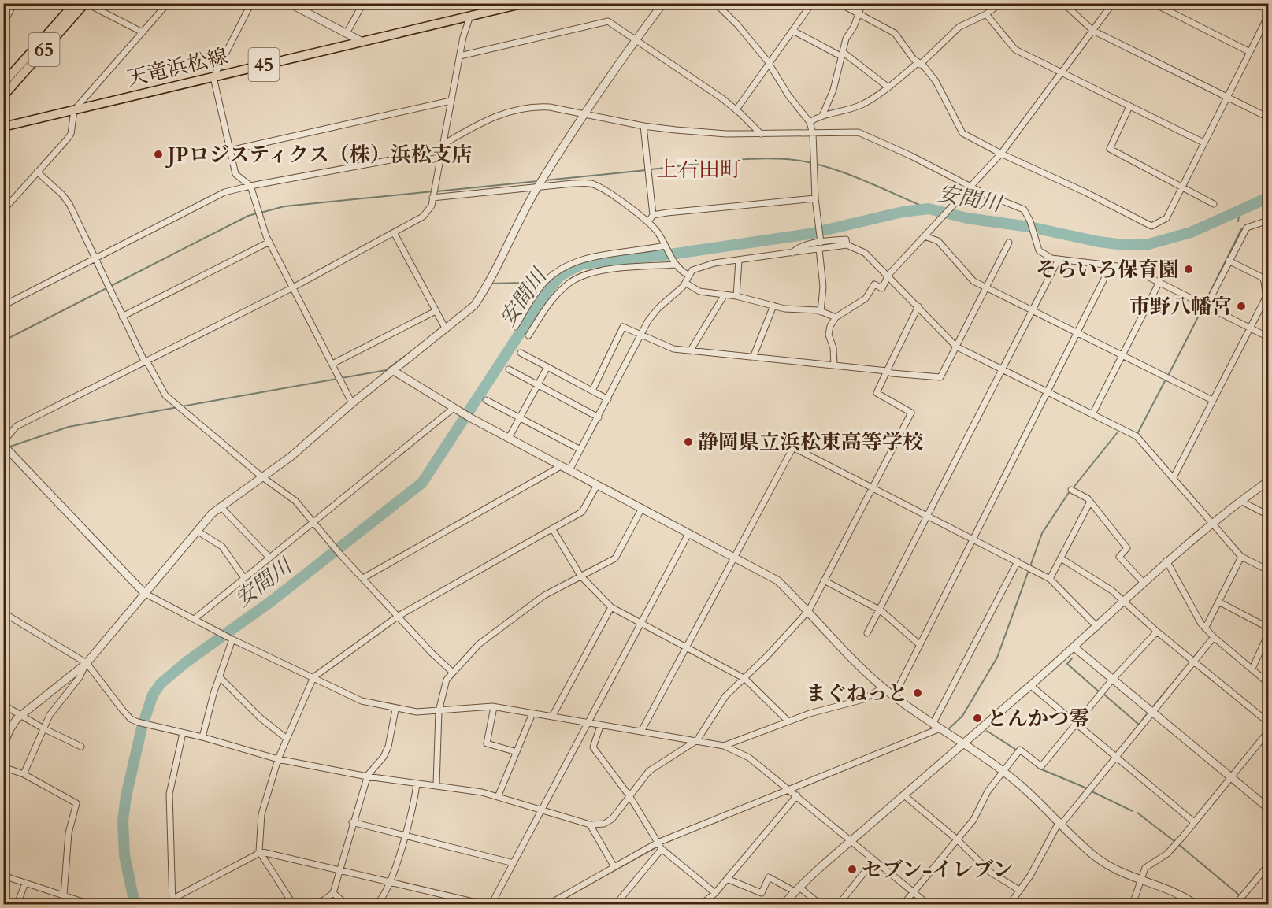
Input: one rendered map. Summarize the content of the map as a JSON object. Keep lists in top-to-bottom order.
{
  "streets": {
    "main road": ["65", "45", "天竜浜松線"]
  },
  "districts": ["上石田町"],
  "water": ["安間川"],
  "places": [
    "JPロジスティクス（株）浜松支店",
    "そらいろ保育園",
    "市野八幡宮",
    "静岡県立浜松東高等学校",
    "まぐねっと",
    "とんかつ零",
    "セブン-イレブン"
  ]
}
